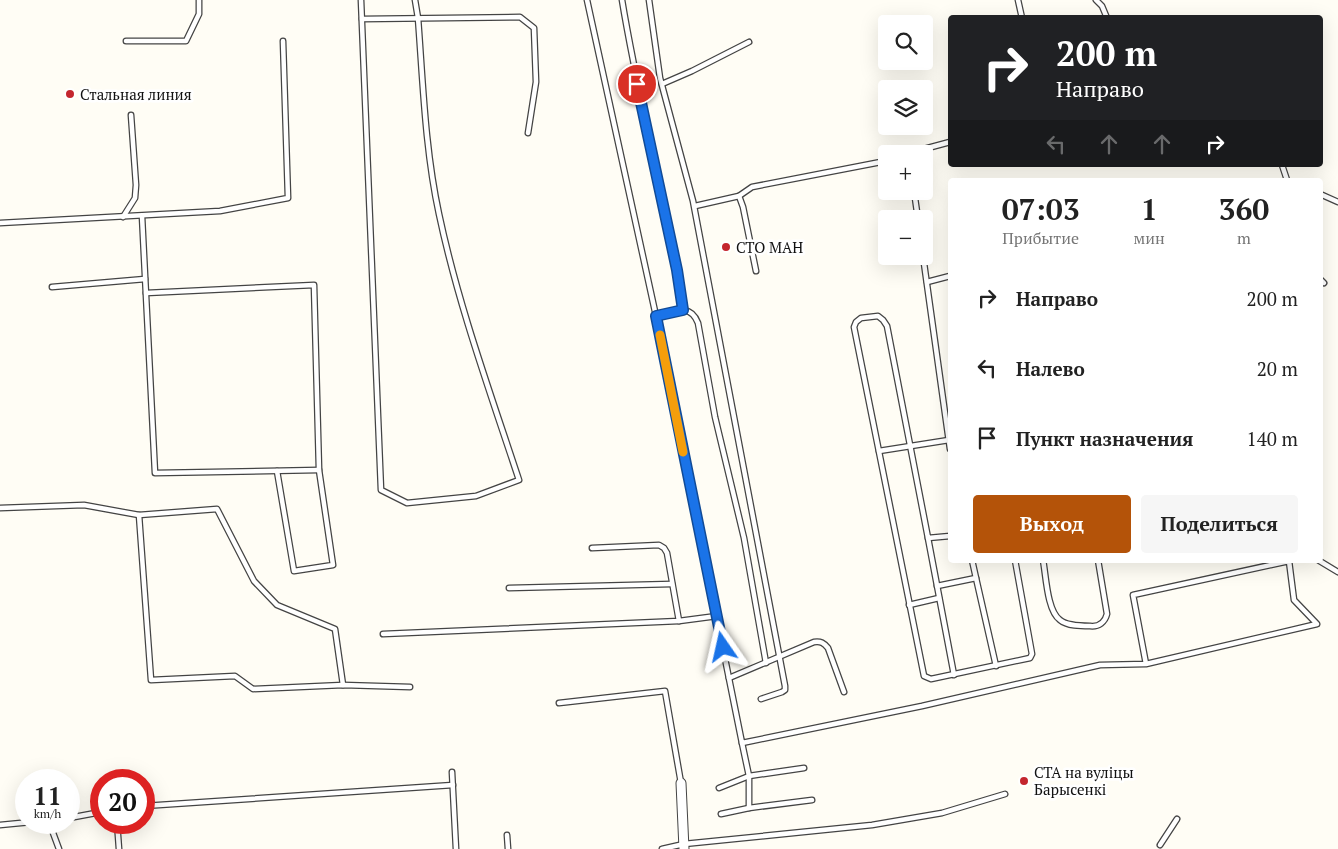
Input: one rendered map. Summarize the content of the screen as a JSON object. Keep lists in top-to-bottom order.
{
  "places": ["Стальная линия", "СТО МАН", "СТА на вуліцы Барысенкі"],
  "page": {
    "map_buttons": ["+", "−"],
    "turn": ["200 m", "Направо"],
    "eta": [
      "07:03",
      "Прибытие",
      "1",
      "мин",
      "360",
      "m"
    ],
    "list": [
      {
        "name": "Направо",
        "value": "200 m"
      },
      {
        "name": "Налево",
        "value": "20 m"
      },
      {
        "name": "Пункт назначения",
        "value": "140 m"
      }
    ],
    "buttons": ["Выход", "Поделиться"],
    "speed": "11 km/h",
    "limit": "20"
  }
}
